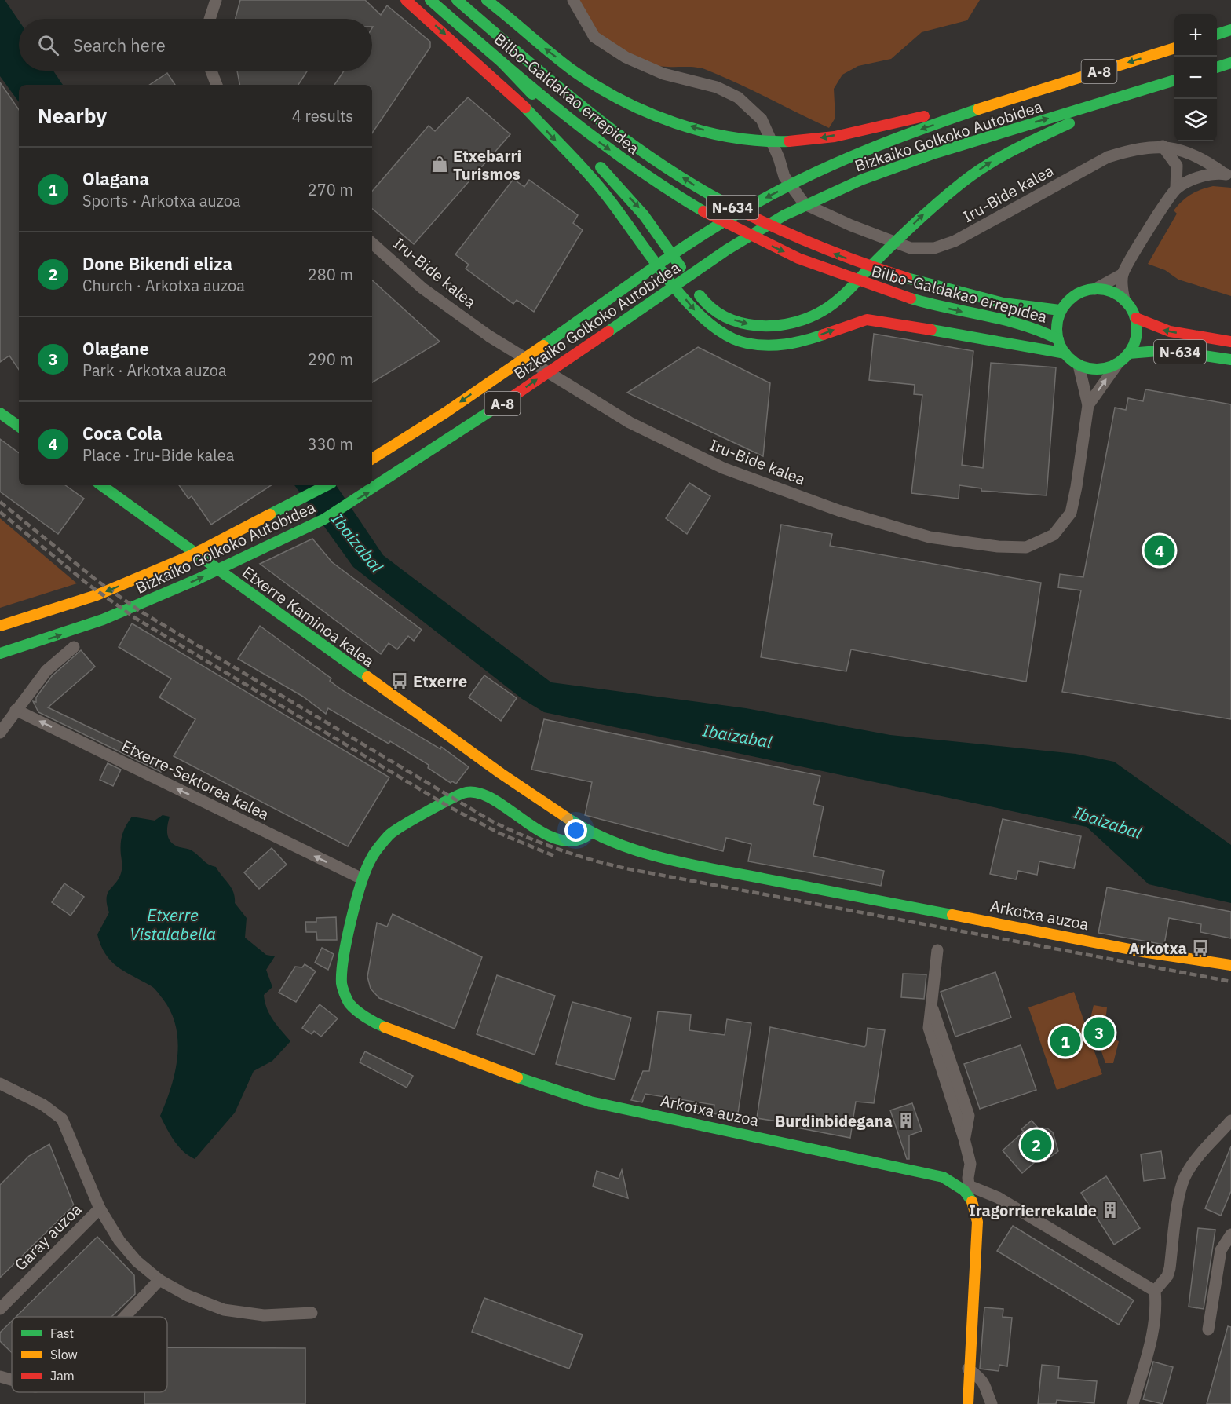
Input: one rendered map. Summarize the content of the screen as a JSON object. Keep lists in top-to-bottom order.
{
  "streets": {
    "main road": [
      "A-8",
      "Bilbo-Galdakao errepidea",
      "Bizkaiko Golkoko Autobidea",
      "N-634",
      "Etxerre Kaminoa kalea",
      "Arkotxa auzoa"
    ],
    "street": ["Iru-Bide kalea", "Etxerre-Sektorea kalea", "Garay auzoa"]
  },
  "crossings": [
    ["Bilbo-Galdakao errepidea", "N-634"],
    ["Etxerre Kaminoa kalea", "Arkotxa auzoa"],
    ["Etxerre-Sektorea kalea", "Arkotxa auzoa"]
  ],
  "one_way": ["Etxerre-Sektorea kalea"],
  "water": ["Ibaizabal", "Etxerre Vistalabella"],
  "places": {
    "shop": ["Etxebarri Turismos"],
    "bus stop": ["Etxerre", "Arkotxa"],
    "building": ["Burdinbidegana", "Iragorrierrekalde"]
  },
  "legend": ["Fast", "Slow", "Jam"],
  "page": {
    "map_buttons": ["+", "−"],
    "search": "Search here",
    "heading": ["Nearby", "4 results"],
    "list": [
      {
        "mark": "1",
        "name": "Olagana",
        "note": "Sports · Arkotxa auzoa",
        "value": "270 m"
      },
      {
        "mark": "2",
        "name": "Done Bikendi eliza",
        "note": "Church · Arkotxa auzoa",
        "value": "280 m"
      },
      {
        "mark": "3",
        "name": "Olagane",
        "note": "Park · Arkotxa auzoa",
        "value": "290 m"
      },
      {
        "mark": "4",
        "name": "Coca Cola",
        "note": "Place · Iru-Bide kalea",
        "value": "330 m"
      }
    ],
    "pins": [
      "4",
      "3",
      "1",
      "2"
    ]
  }
}
